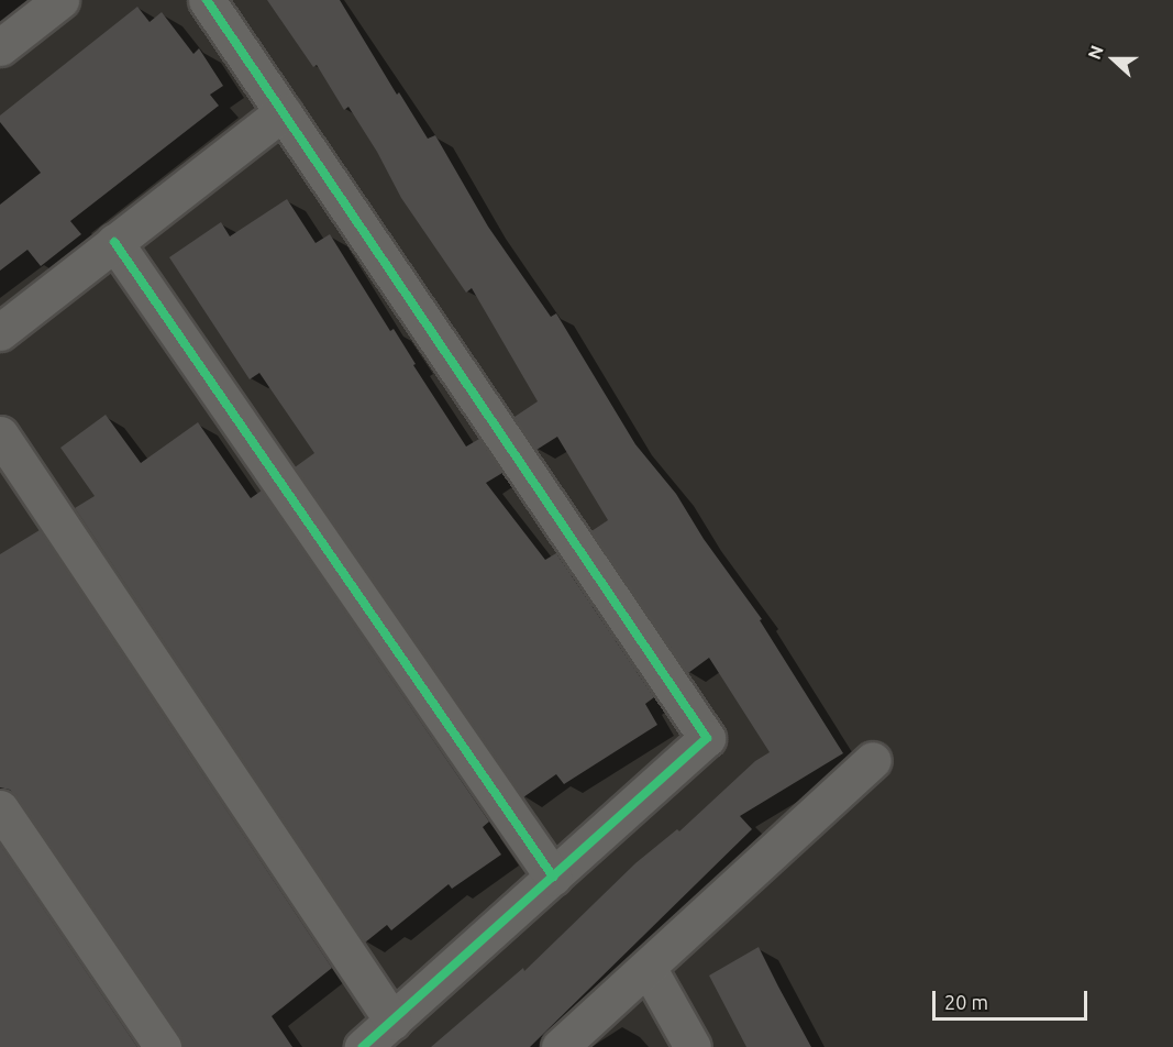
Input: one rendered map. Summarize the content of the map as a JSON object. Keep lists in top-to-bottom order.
{
  "scale_bar": "20 m",
  "north": "left"
}
